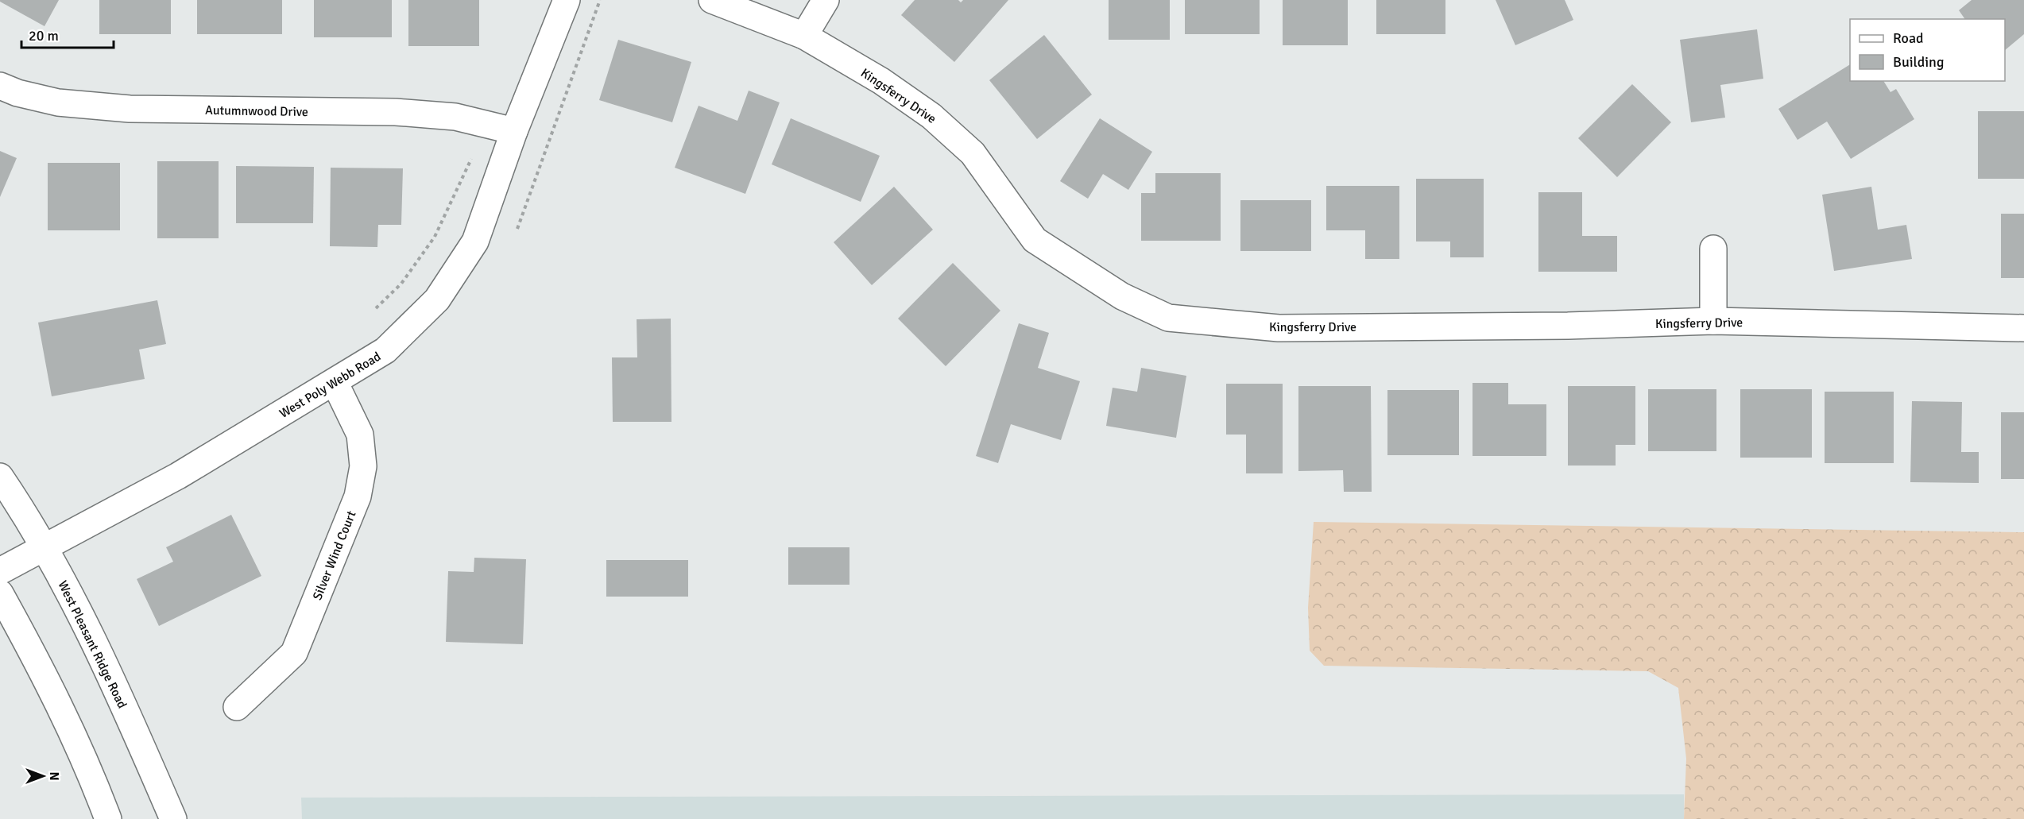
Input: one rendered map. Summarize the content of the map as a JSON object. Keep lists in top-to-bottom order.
{
  "streets": {
    "street": [
      "Kingsferry Drive",
      "Autumnwood Drive",
      "West Poly Webb Road",
      "Silver Wind Court",
      "West Pleasant Ridge Road"
    ]
  },
  "crossings": [
    ["Autumnwood Drive", "West Poly Webb Road"],
    ["West Poly Webb Road", "Silver Wind Court"],
    ["West Poly Webb Road", "West Pleasant Ridge Road"]
  ],
  "legend": ["Road", "Building"],
  "scale_bar": "20 m",
  "north": "right"
}
